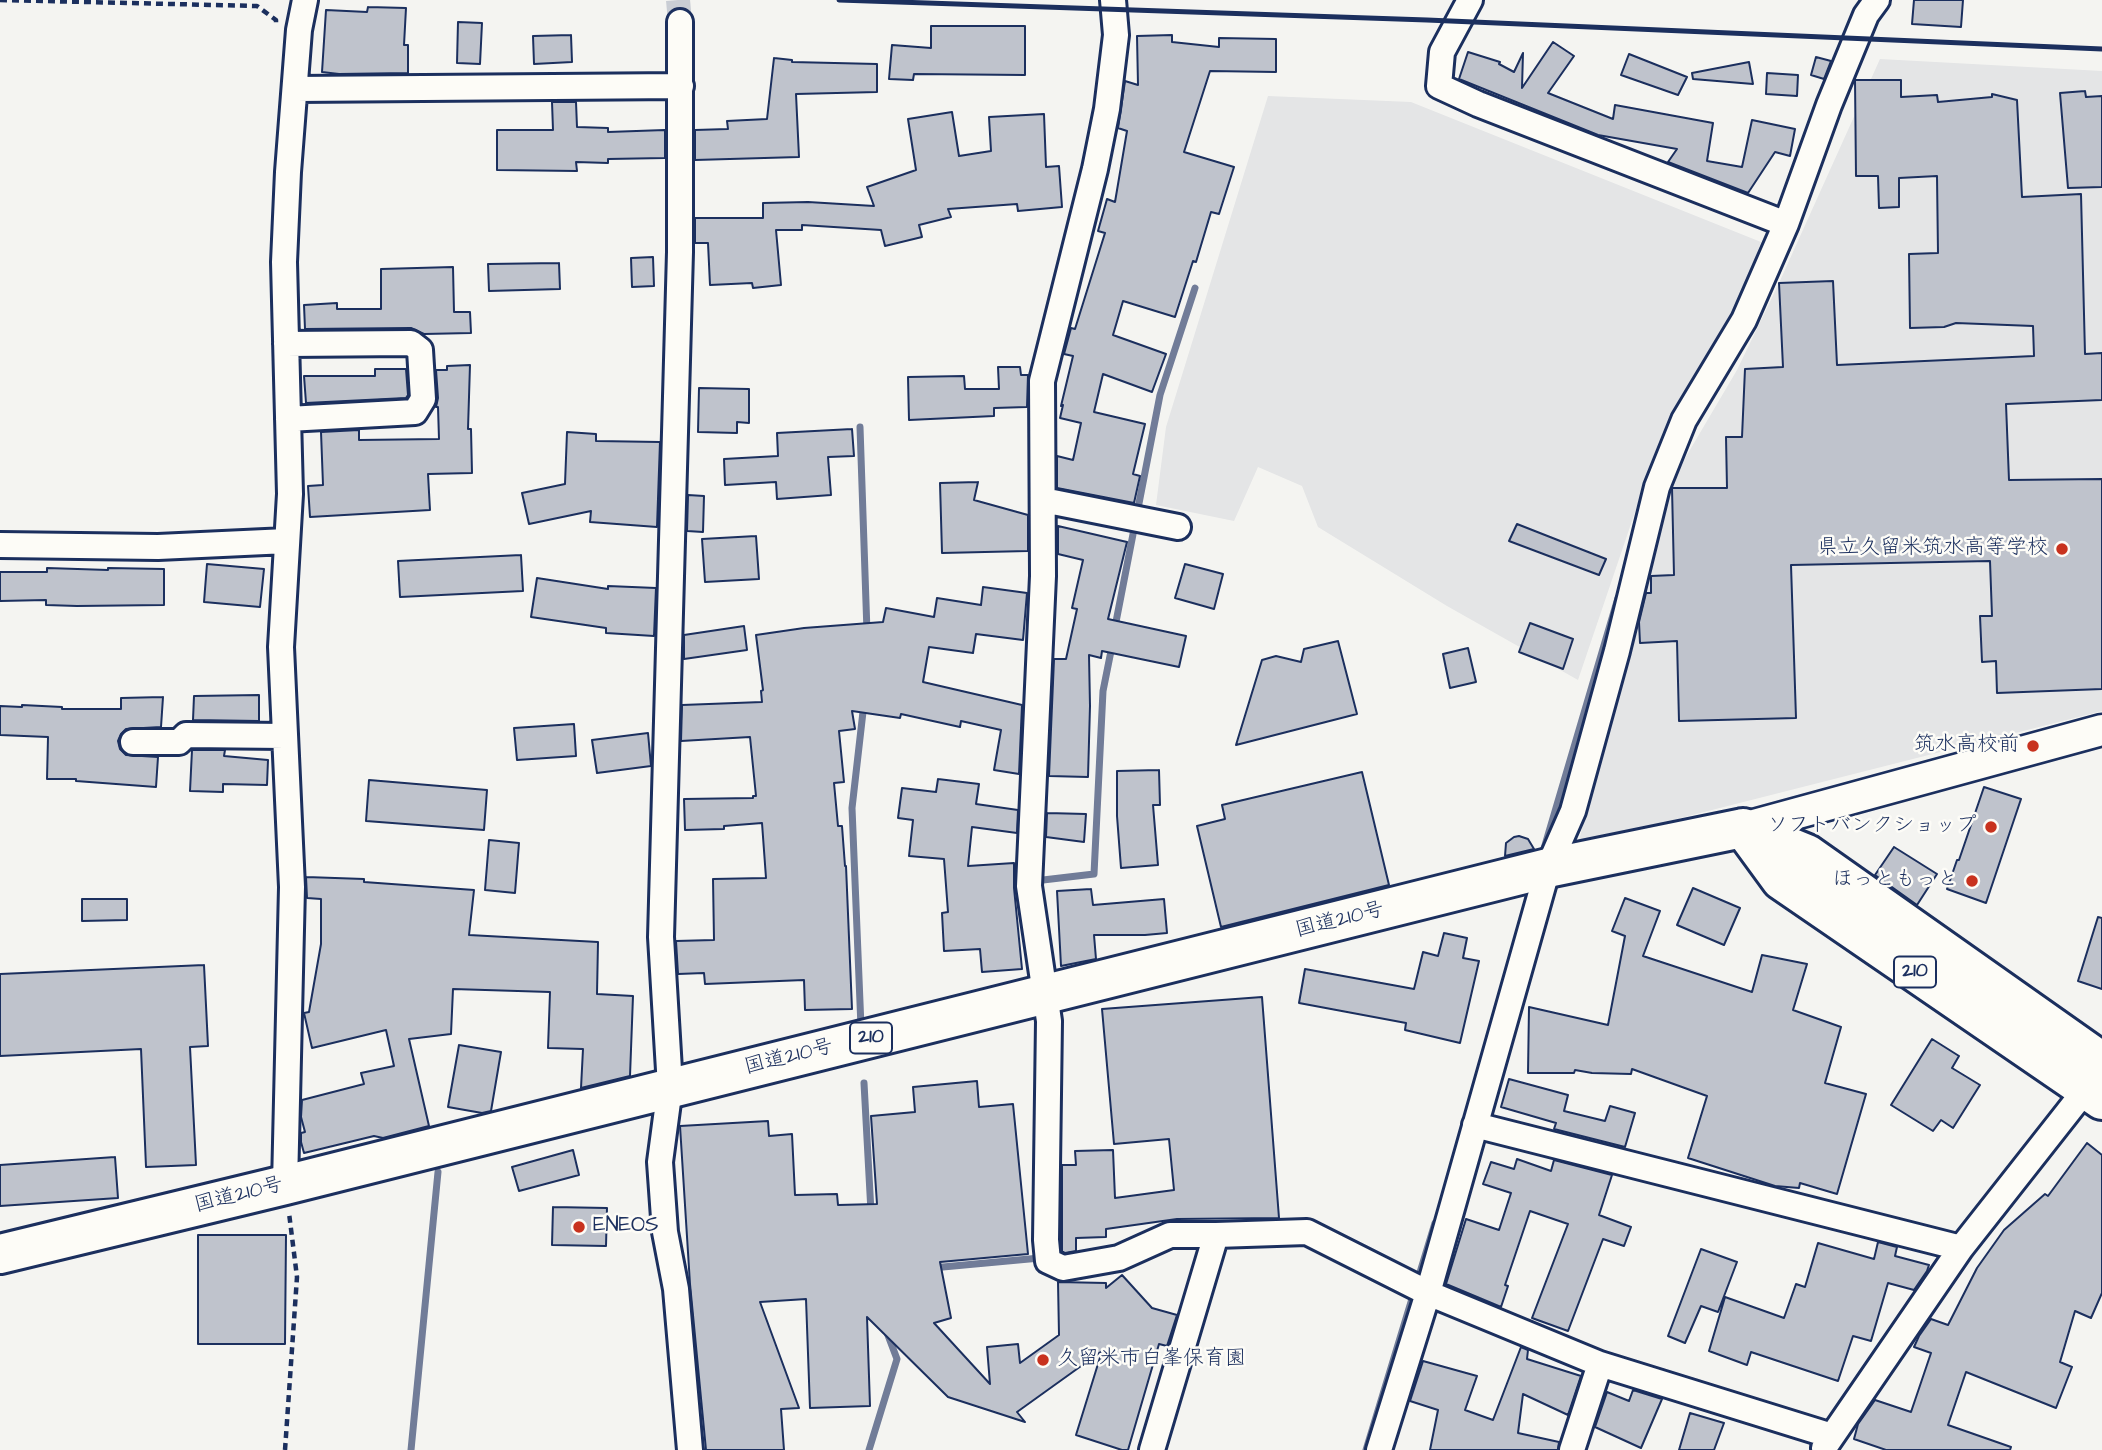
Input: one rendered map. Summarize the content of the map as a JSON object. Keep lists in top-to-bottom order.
{
  "streets": {
    "highway": ["国道210号", "210"]
  },
  "crossings": [
    ["国道210号", "210"]
  ],
  "places": [
    "県立久留米筑水高等学校",
    "筑水高校前",
    "ソフトバンクショップ",
    "ほっともっと",
    "ENEOS",
    "久留米市白峯保育園"
  ]
}
